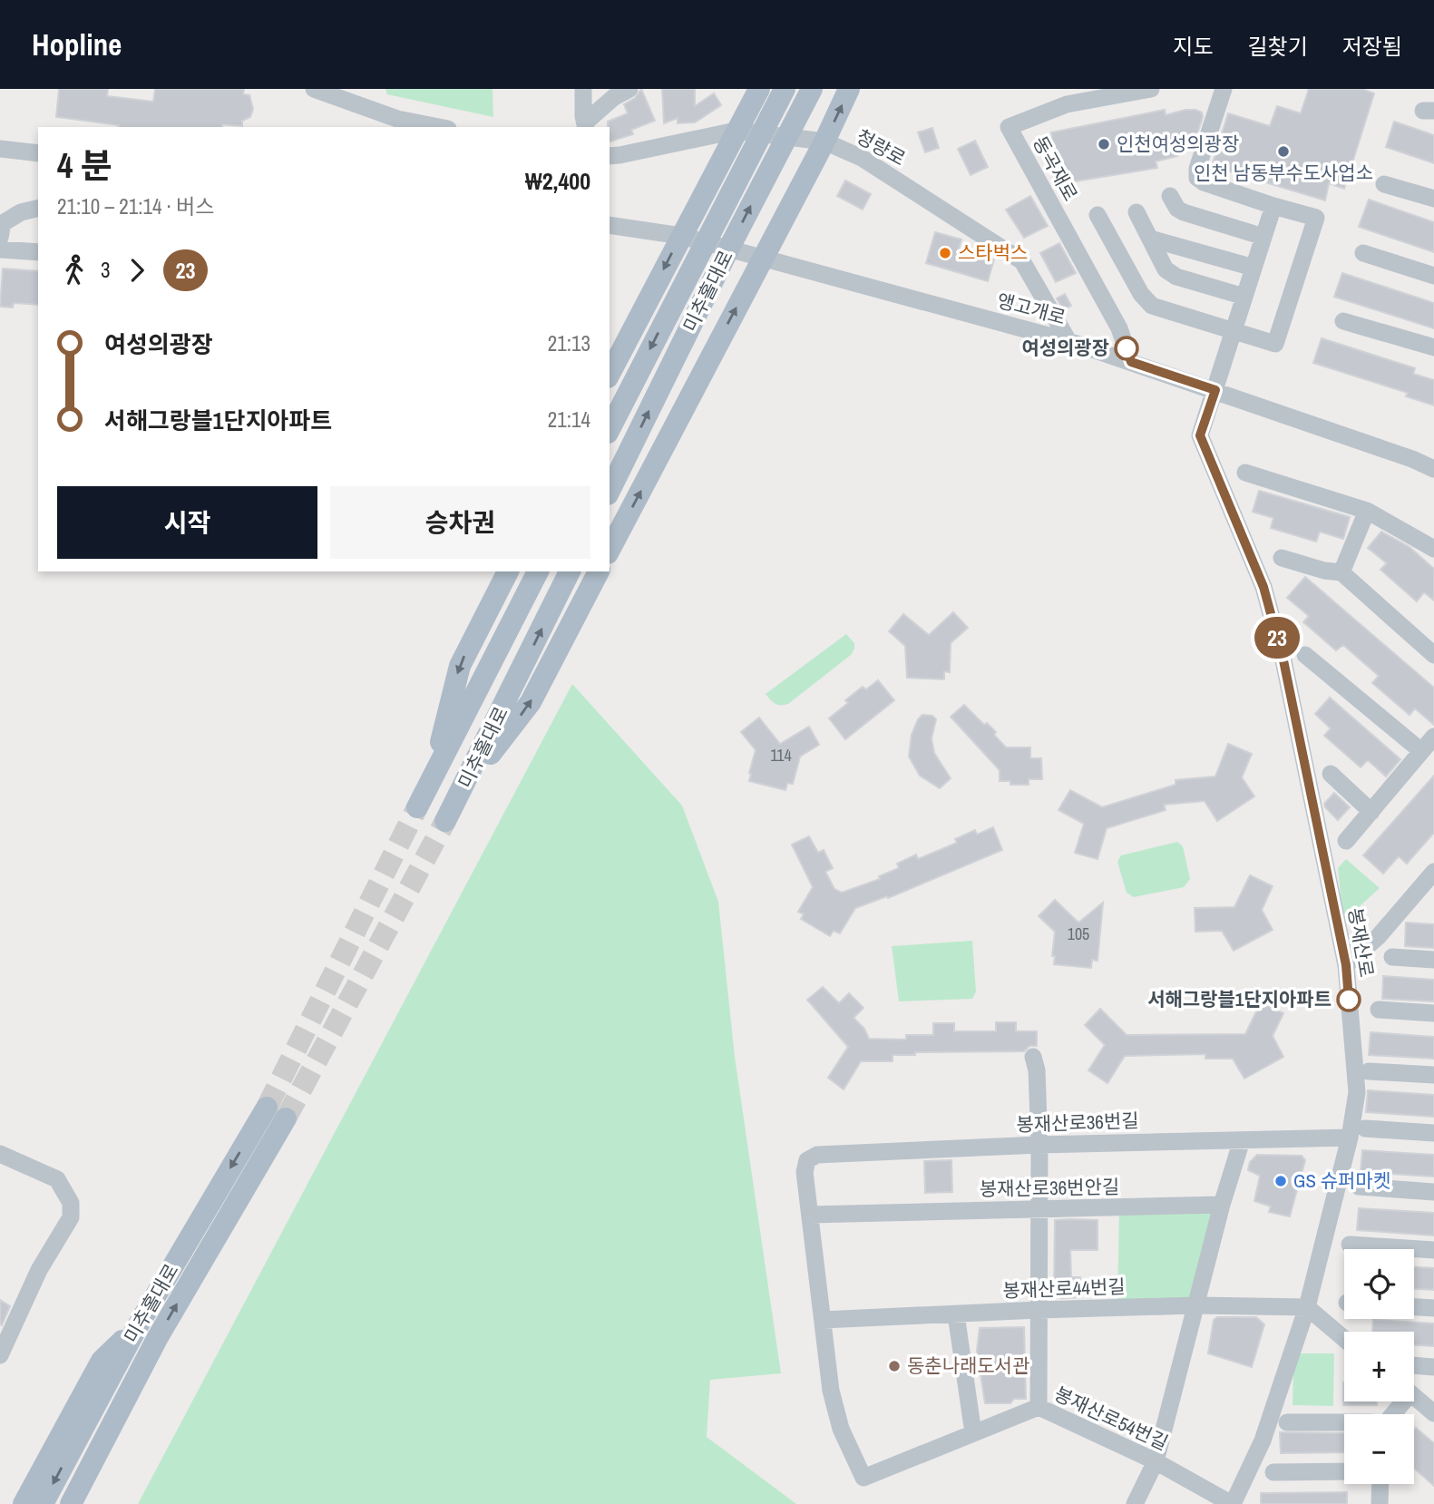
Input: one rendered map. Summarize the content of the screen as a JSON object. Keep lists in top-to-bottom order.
{
  "streets": {
    "main road": ["미추홀대로"],
    "street": [
      "청량로",
      "동곡재로",
      "앵고개로",
      "봉재산로",
      "봉재산로36번길",
      "봉재산로36번안길",
      "봉재산로44번길",
      "봉재산로54번길"
    ]
  },
  "crossings": [
    ["청량로", "앵고개로"],
    ["동곡재로", "앵고개로"],
    ["앵고개로", "봉재산로"],
    ["봉재산로", "봉재산로36번길"],
    ["봉재산로", "봉재산로44번길"],
    ["봉재산로", "봉재산로54번길"],
    ["봉재산로36번길", "봉재산로36번안길"],
    ["봉재산로44번길", "봉재산로54번길"]
  ],
  "places": [
    "인천여성의광장",
    "인천 남동부수도사업소",
    "스타벅스",
    "여성의광장",
    "서해그랑블1단지아파트",
    "GS 슈퍼마켓",
    "동춘나래도서관"
  ],
  "lines": ["bus line 23"],
  "house_numbers": ["114", "105"],
  "page": {
    "header": "Hopline",
    "nav": ["지도", "길찾기", "저장됨"],
    "on_map": "23",
    "heading": ["4 분", "21:10 – 21:14 · 버스", "₩2,400"],
    "legs": ["3", "23"],
    "list": [
      {
        "name": "여성의광장",
        "value": "21:13"
      },
      {
        "name": "서해그랑블1단지아파트",
        "value": "21:14"
      }
    ],
    "buttons": ["시작", "승차권"],
    "map_buttons": ["+", "−"]
  }
}
